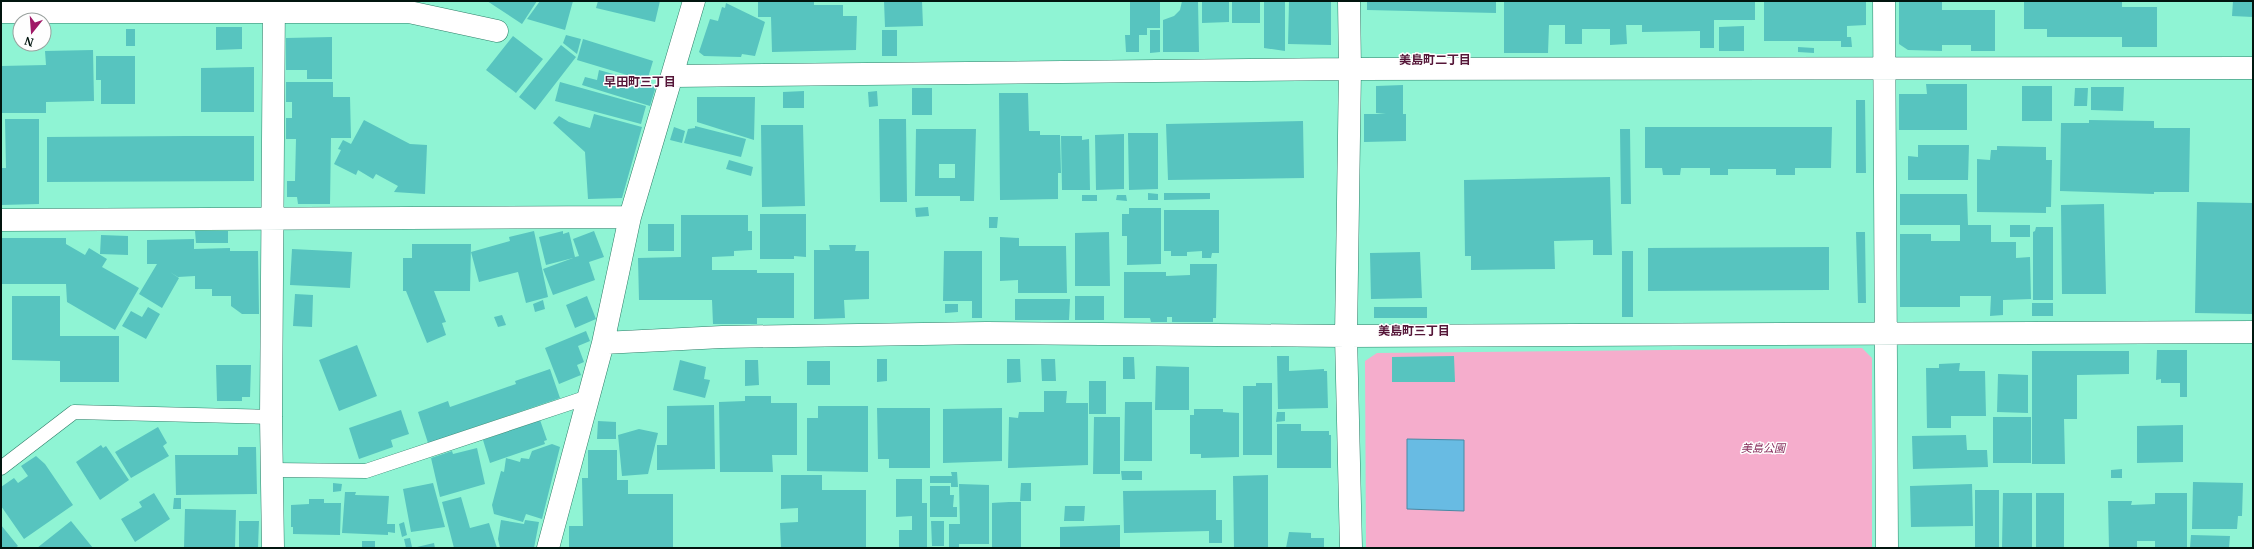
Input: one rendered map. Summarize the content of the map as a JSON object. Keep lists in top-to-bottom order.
{
  "districts": ["美島町二丁目", "早田町三丁目", "美島町三丁目"],
  "parks": ["美島公園"],
  "north": "bottom"
}
